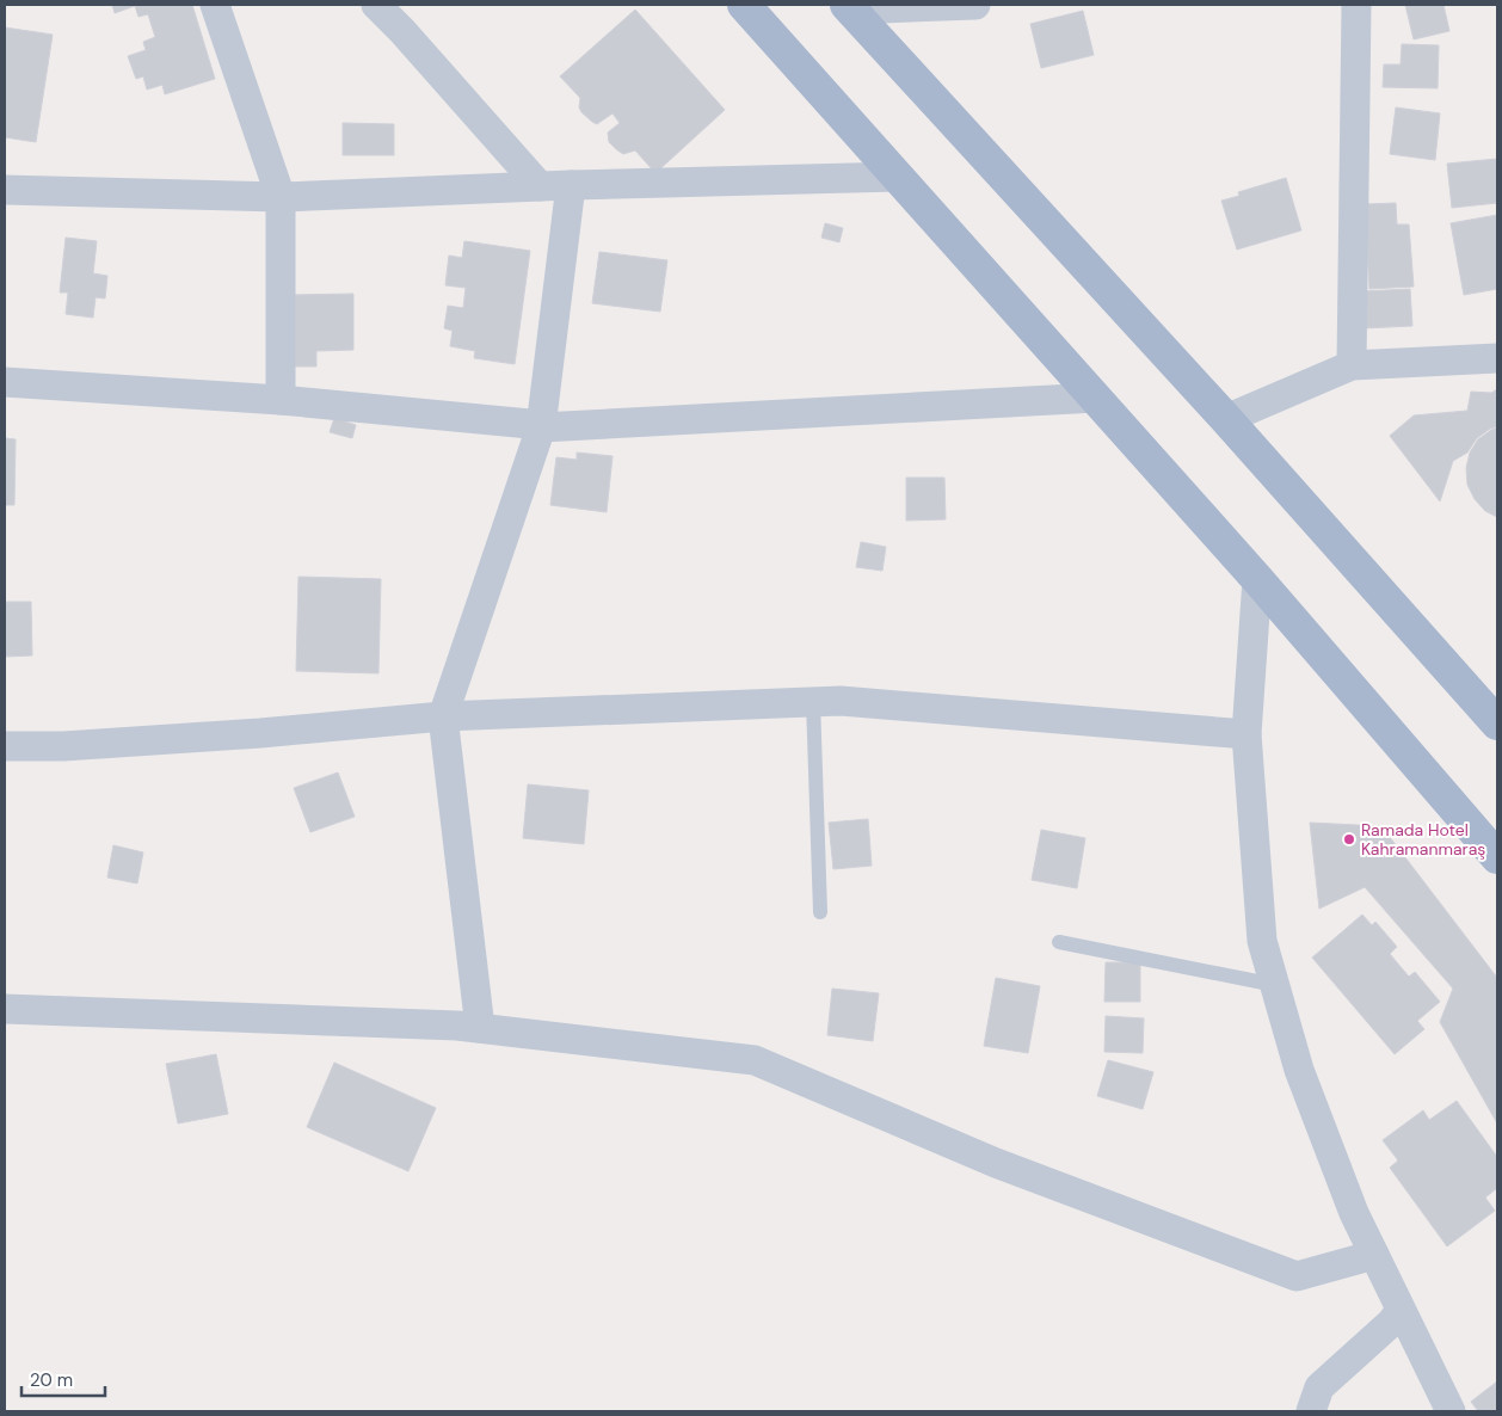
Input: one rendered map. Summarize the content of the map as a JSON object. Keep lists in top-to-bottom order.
{
  "places": ["Ramada Hotel Kahramanmaraş"],
  "scale_bar": "20 m"
}
